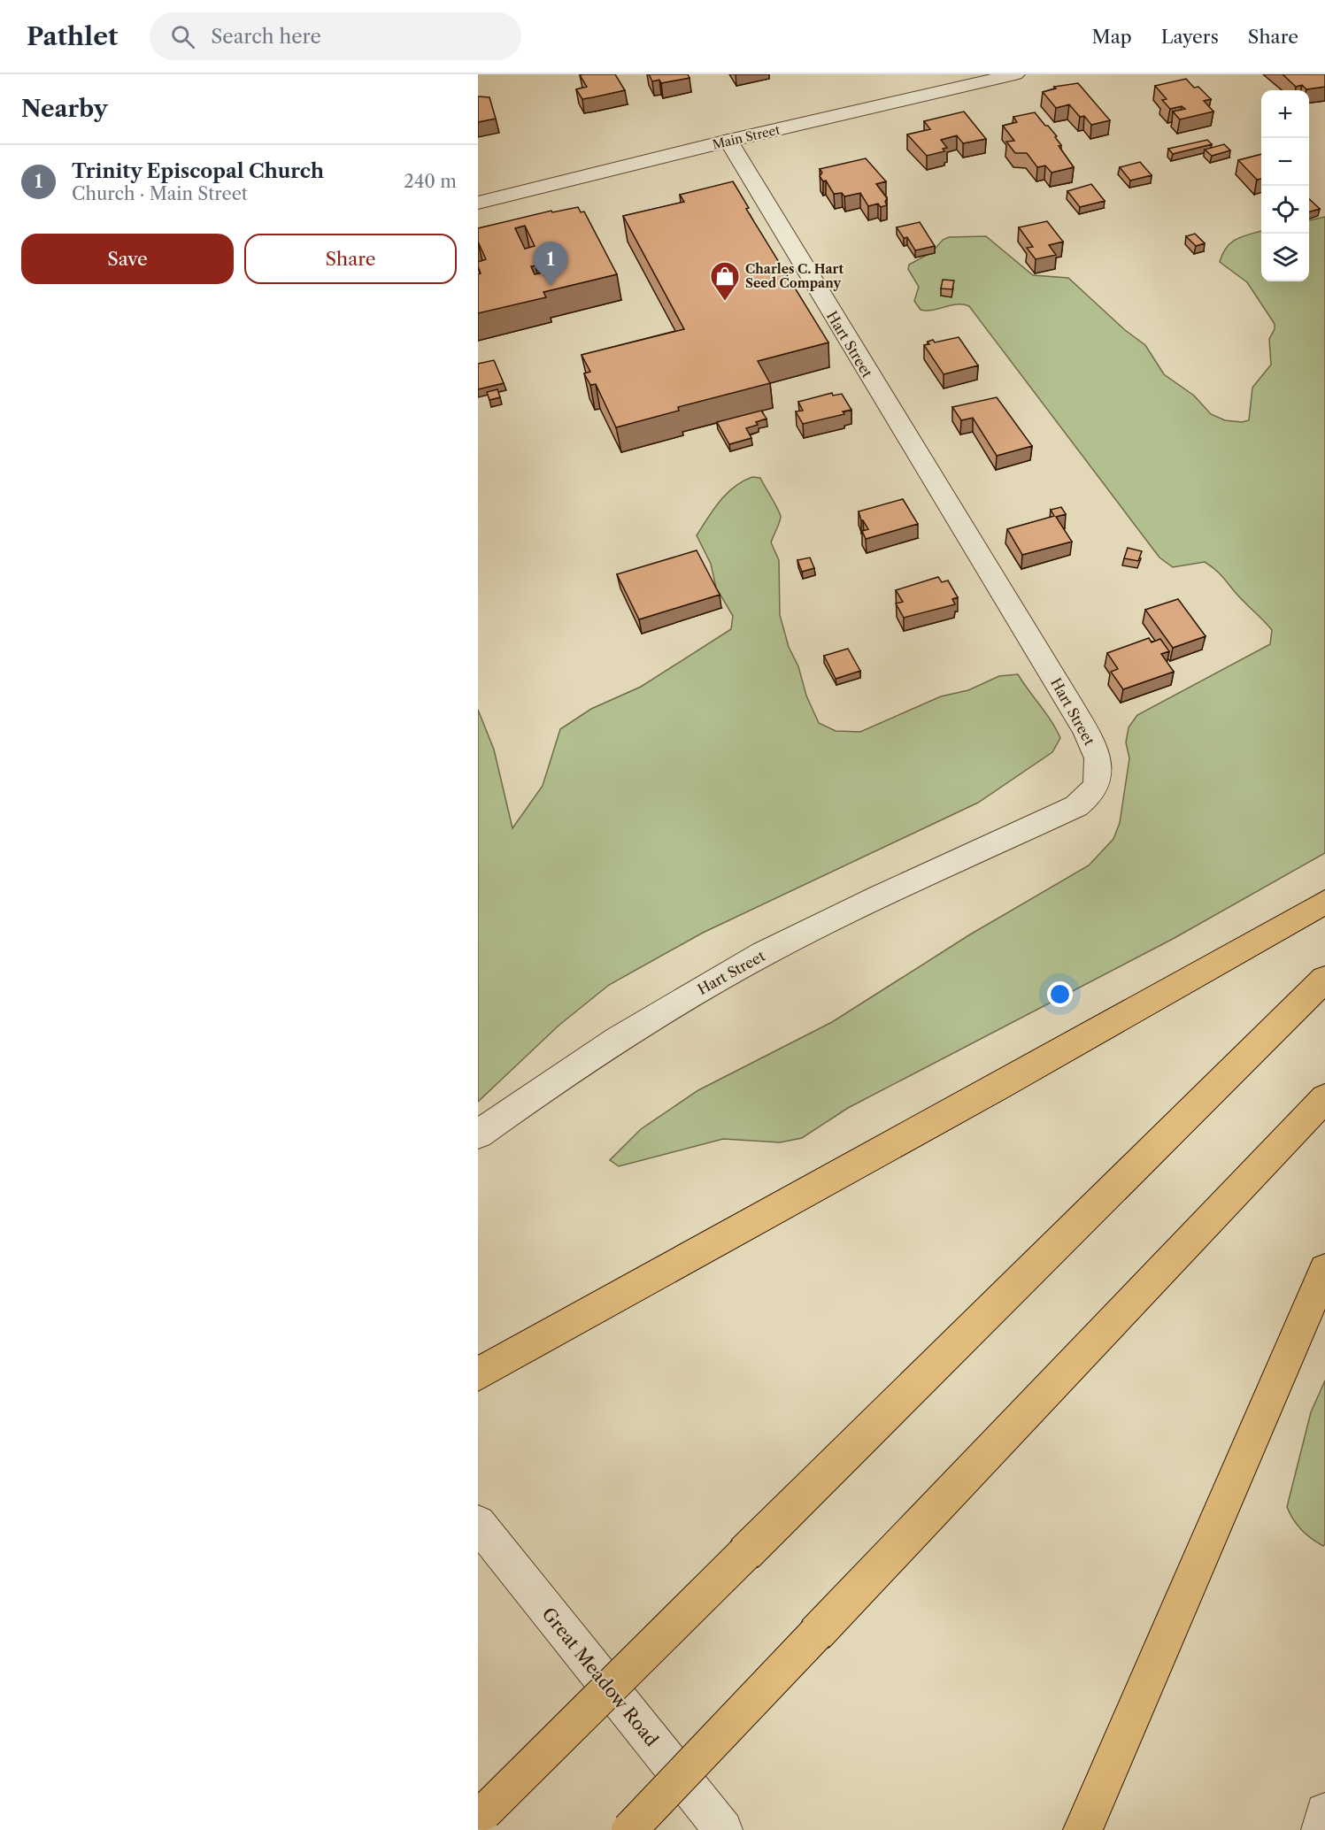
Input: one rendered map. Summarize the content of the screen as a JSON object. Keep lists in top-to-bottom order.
{
  "streets": {
    "street": ["Main Street", "Hart Street", "Great Meadow Road"]
  },
  "crossings": [
    ["Main Street", "Hart Street"]
  ],
  "places": {
    "shop": ["Charles C. Hart Seed Company"]
  },
  "page": {
    "header": "Pathlet",
    "search": "Search here",
    "nav": ["Map", "Layers", "Share"],
    "heading": "Nearby",
    "map_buttons": ["+", "−"],
    "list": [
      {
        "mark": "1",
        "name": "Trinity Episcopal Church",
        "note": "Church · Main Street",
        "value": "240 m"
      }
    ],
    "buttons": ["Save", "Share"],
    "pins": "1"
  }
}
